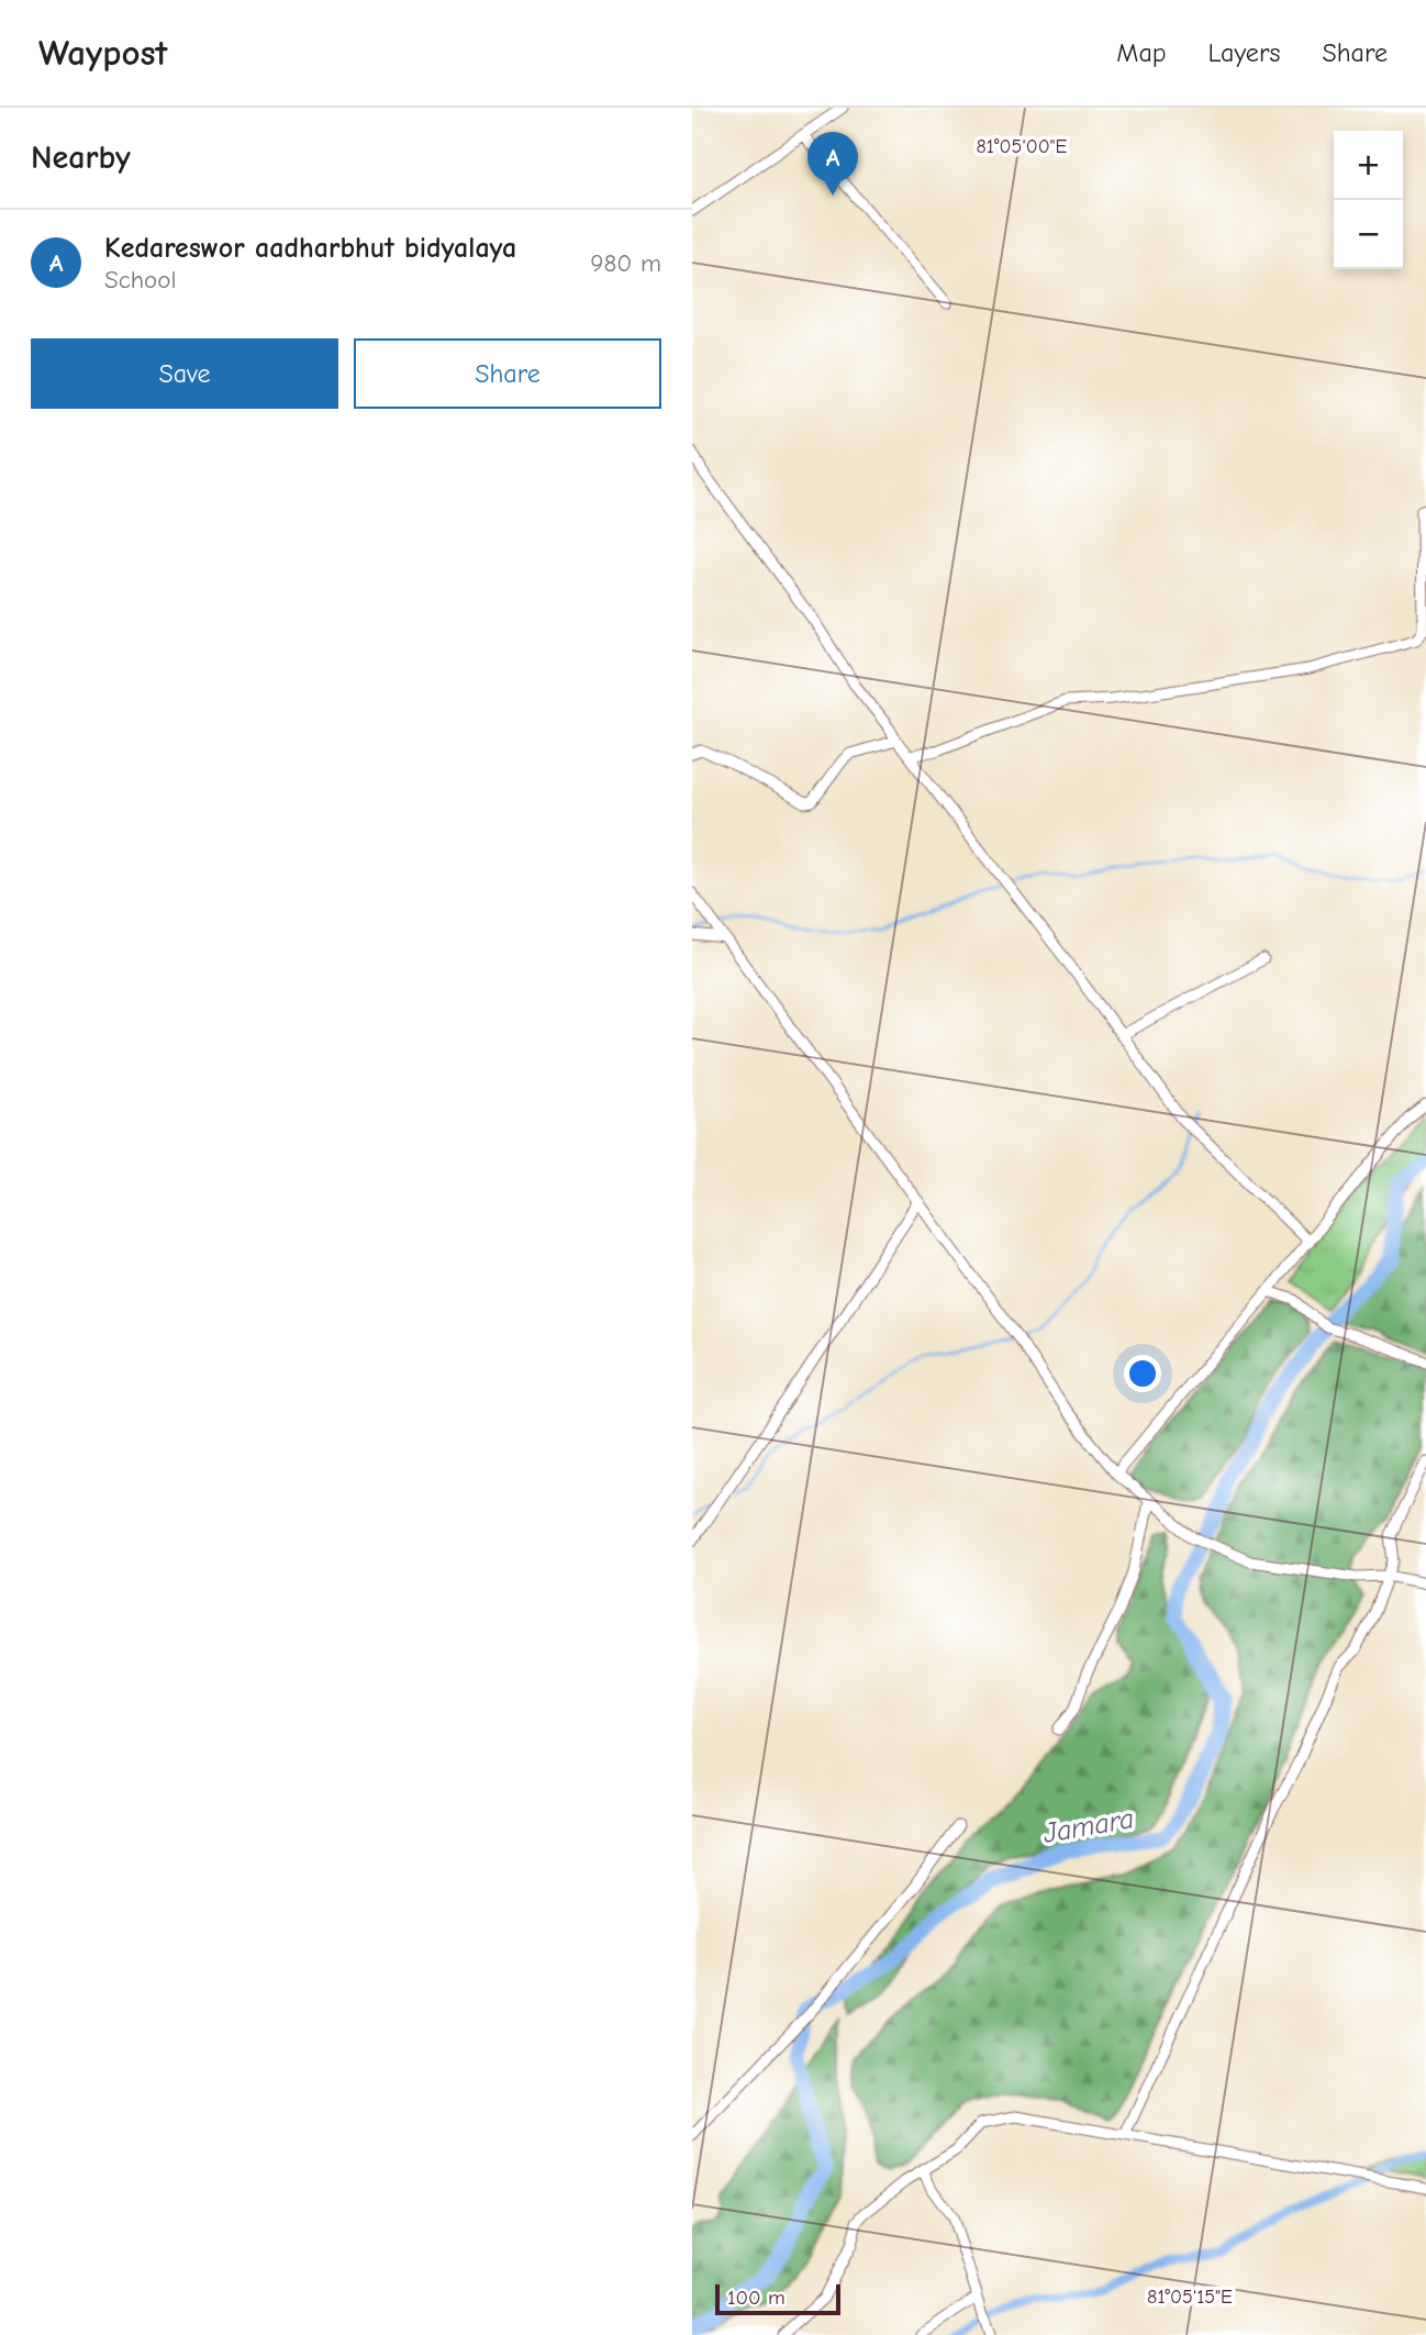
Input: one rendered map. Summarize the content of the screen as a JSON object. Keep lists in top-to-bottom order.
{
  "water": ["Jamara"],
  "scale_bar": "100 m",
  "page": {
    "header": "Waypost",
    "nav": ["Map", "Layers", "Share"],
    "heading": "Nearby",
    "map_buttons": ["+", "−"],
    "pins": "A",
    "list": [
      {
        "mark": "A",
        "name": "Kedareswor aadharbhut bidyalaya",
        "note": "School",
        "value": "980 m"
      }
    ],
    "buttons": ["Save", "Share"],
    "scale": "100 m"
  },
  "coordinates": ["81°05'00\"E", "81°05'15\"E"]
}
